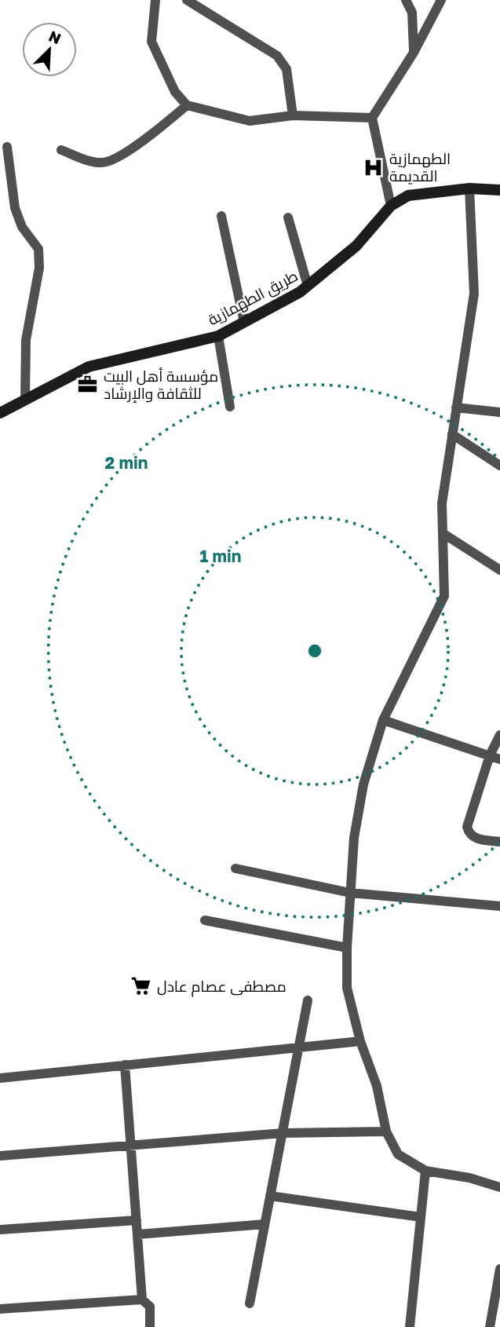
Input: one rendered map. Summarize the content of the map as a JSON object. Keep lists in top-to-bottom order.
{
  "streets": {
    "main road": ["طريق الطهمازية"]
  },
  "places": {
    "hospital": ["الطهمازية القديمة"],
    "office": ["مؤسسة أهل البيت للثقافة والإرشاد"],
    "supermarket": ["مصطفى عصام عادل"]
  },
  "north": "top right",
  "rings": ["2 min", "1 min"]
}
